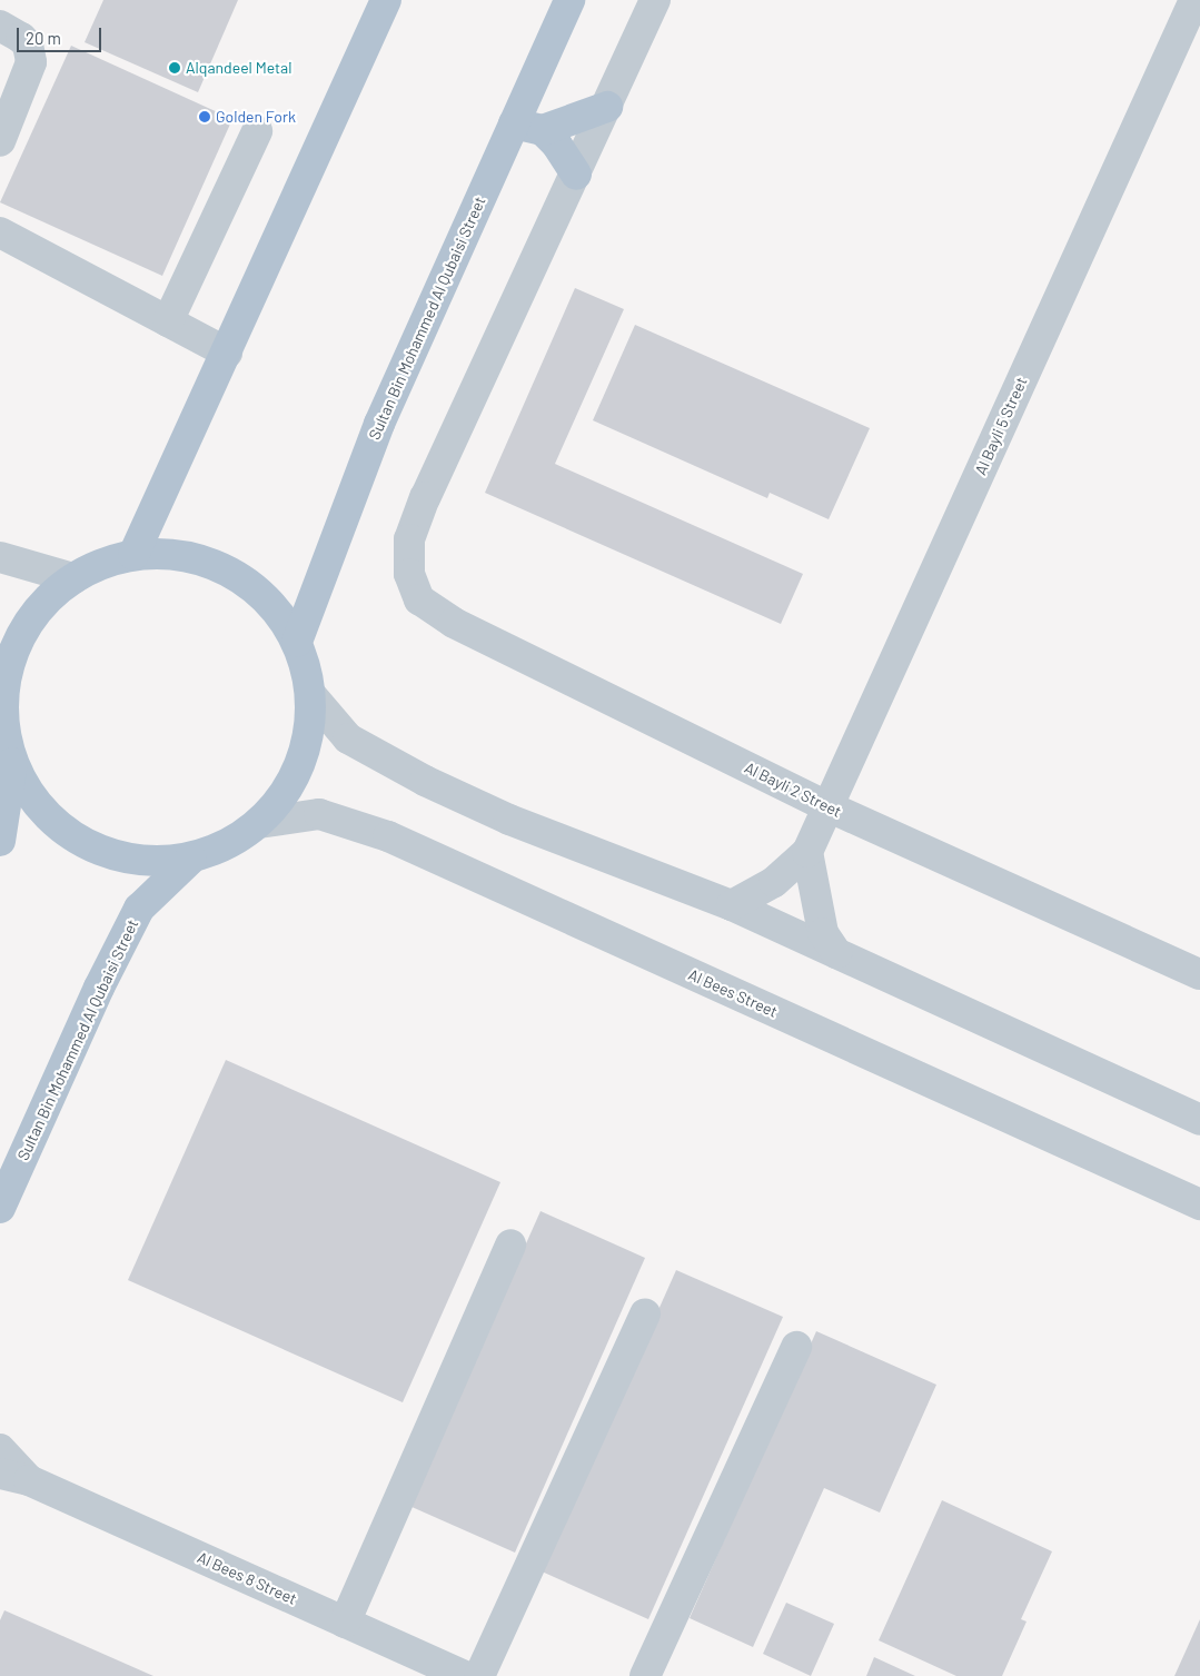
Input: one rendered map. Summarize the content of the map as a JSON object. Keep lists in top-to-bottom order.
{
  "streets": {
    "main road": ["Sultan Bin Mohammed Al Qubaisi Street"],
    "street": [
      "Al Bayli 5 Street",
      "Al Bayli 2 Street",
      "Al Bees Street",
      "Al Bees 8 Street"
    ]
  },
  "crossings": [
    ["Al Bayli 5 Street", "Al Bayli 2 Street"]
  ],
  "places": ["Alqandeel Metal", "Golden Fork"],
  "scale_bar": "20 m"
}
